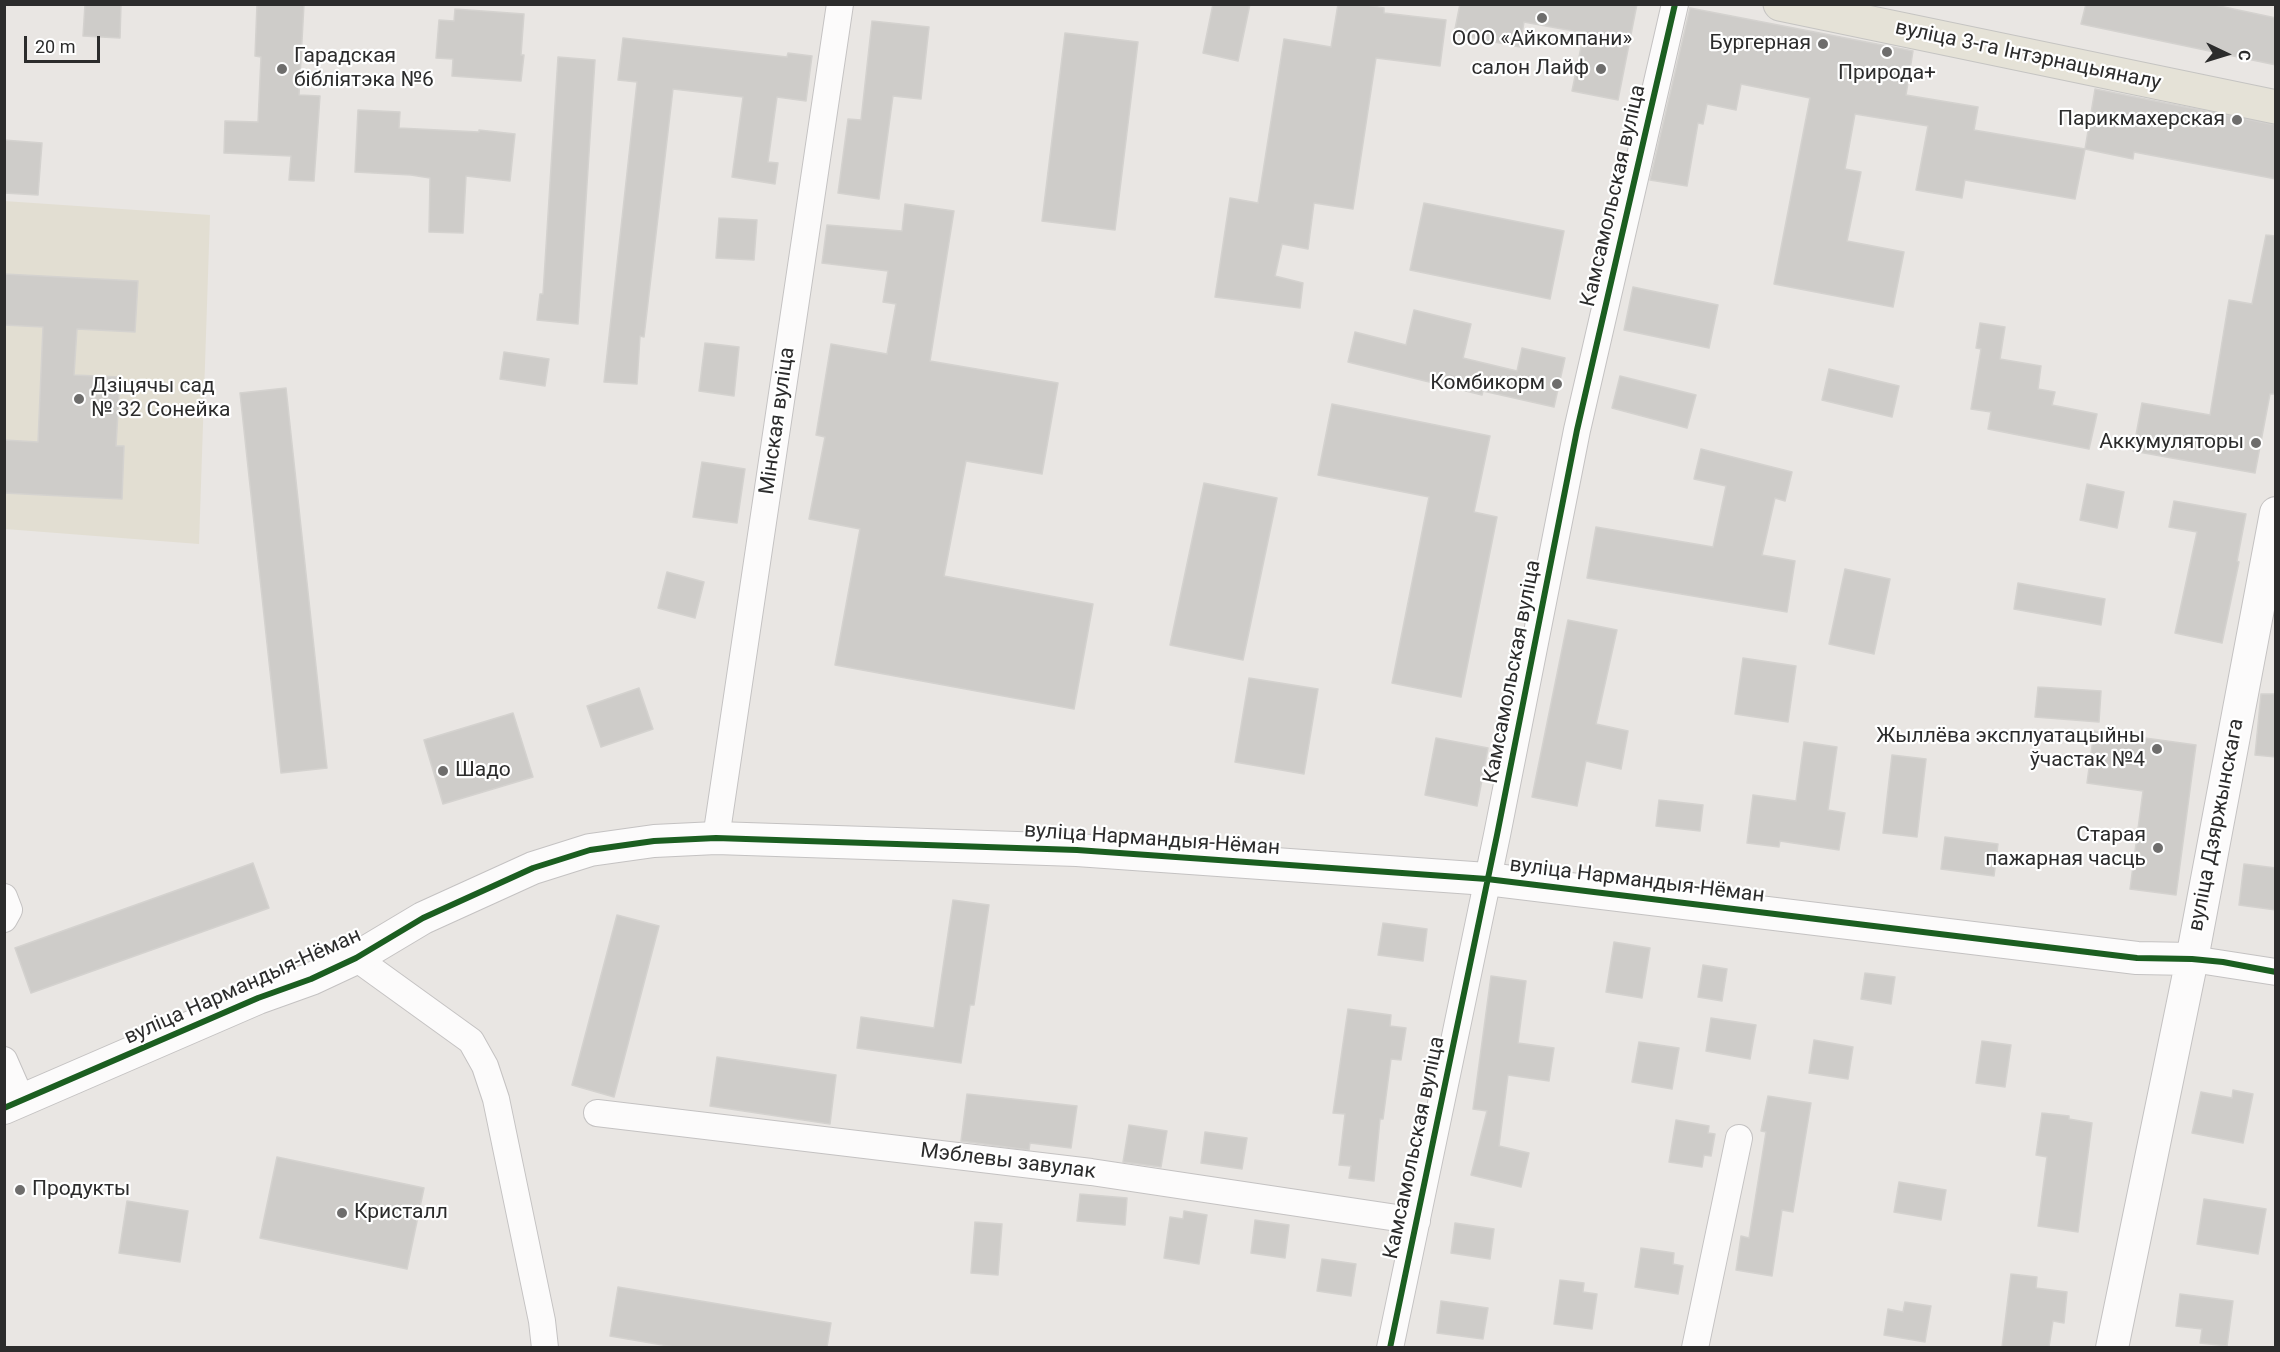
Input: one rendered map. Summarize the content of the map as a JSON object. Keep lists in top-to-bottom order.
{
  "streets": {
    "main road": ["вуліца 3-га Інтэрнацыяналу"],
    "street": [
      "Камсамольская вуліца",
      "Мінская вуліца",
      "вуліца Дзяржынскага",
      "вуліца Нармандыя-Нёман",
      "Мэблевы завулак"
    ]
  },
  "crossings": [
    ["Камсамольская вуліца", "вуліца Нармандыя-Нёман"],
    ["Камсамольская вуліца", "Мэблевы завулак"],
    ["Мінская вуліца", "вуліца Нармандыя-Нёман"],
    ["вуліца Дзяржынскага", "вуліца Нармандыя-Нёман"]
  ],
  "places": [
    "ООО «Айкомпани»",
    "Бургерная",
    "Природа+",
    "Гарадская бібліятэка №6",
    "салон Лайф",
    "Парикмахерская",
    "Комбикорм",
    "Дзіцячы сад № 32 Сонейка",
    "Аккумуляторы",
    "Жыллёва эксплуатацыйны ўчастак №4",
    "Шадо",
    "Старая пажарная часць",
    "Продукты",
    "Кристалл"
  ],
  "scale_bar": "20 m",
  "north": "right"
}
